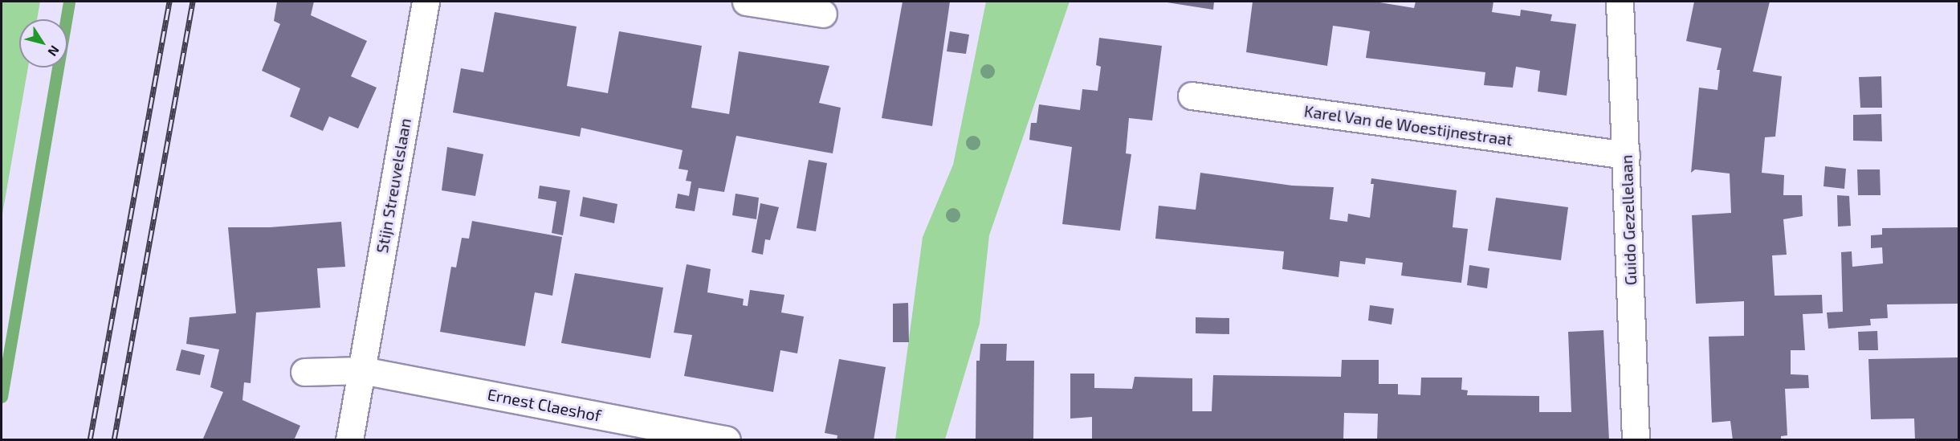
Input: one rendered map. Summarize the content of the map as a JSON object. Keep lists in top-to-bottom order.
{
  "streets": {
    "street": [
      "Karel Van de Woestijnestraat",
      "Stijn Streuvelslaan",
      "Guido Gezellelaan",
      "Ernest Claeshof"
    ]
  },
  "crossings": [
    ["Karel Van de Woestijnestraat", "Guido Gezellelaan"],
    ["Stijn Streuvelslaan", "Ernest Claeshof"]
  ],
  "north": "bottom right"
}
